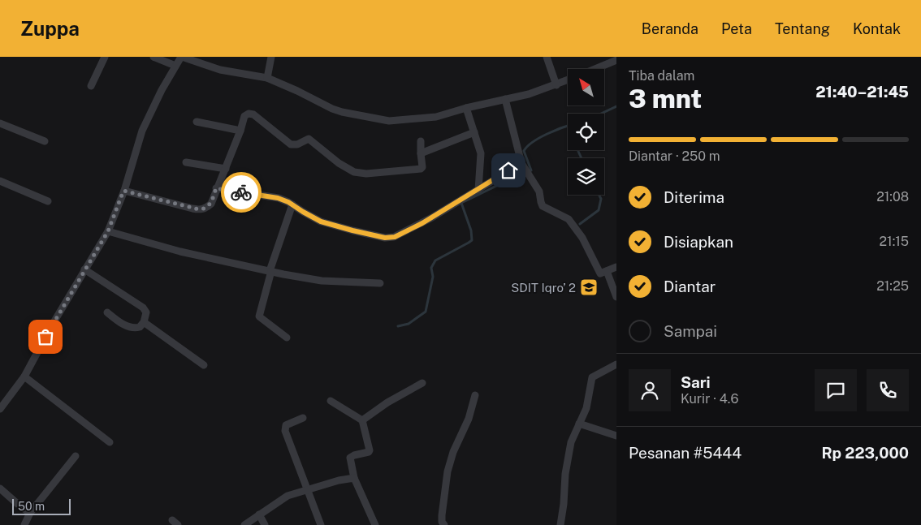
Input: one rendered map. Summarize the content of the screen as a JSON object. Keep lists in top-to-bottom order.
{
  "places": {
    "school or university": ["SDIT Iqro’ 2"]
  },
  "scale_bar": "50 m",
  "north": "top left",
  "page": {
    "header": "Zuppa",
    "nav": [
      "Beranda",
      "Peta",
      "Tentang",
      "Kontak"
    ],
    "heading": ["3 mnt", "Tiba dalam", "21:40–21:45"],
    "panel": [
      "Sari",
      "Kurir · 4.6",
      "Pesanan #5444",
      "Rp 223,000"
    ],
    "bar": "Diantar · 250 m",
    "list": [
      ["Diterima", "21:08"],
      ["Disiapkan", "21:15"],
      ["Diantar", "21:25"],
      "Sampai"
    ],
    "scale": "50 m"
  }
}
